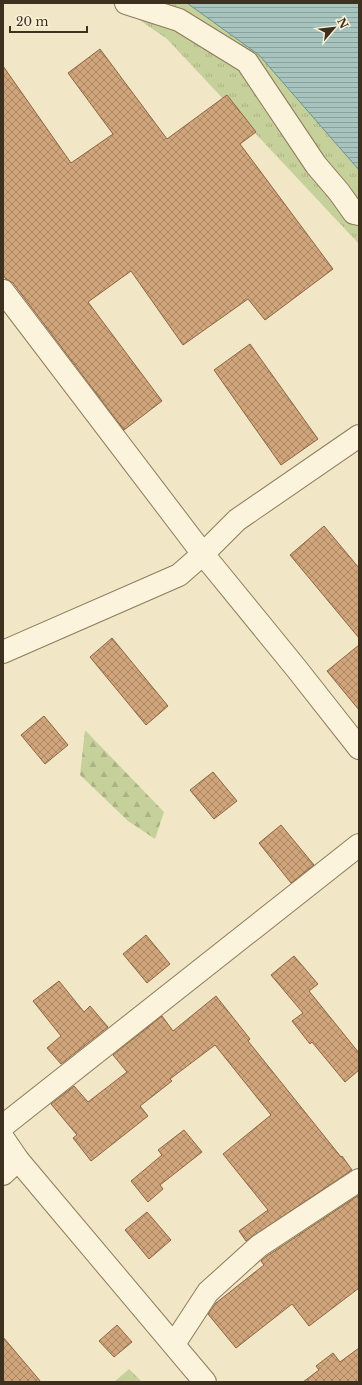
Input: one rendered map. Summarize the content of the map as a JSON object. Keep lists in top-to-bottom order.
{
  "scale_bar": "20 m",
  "north": "top right"
}
